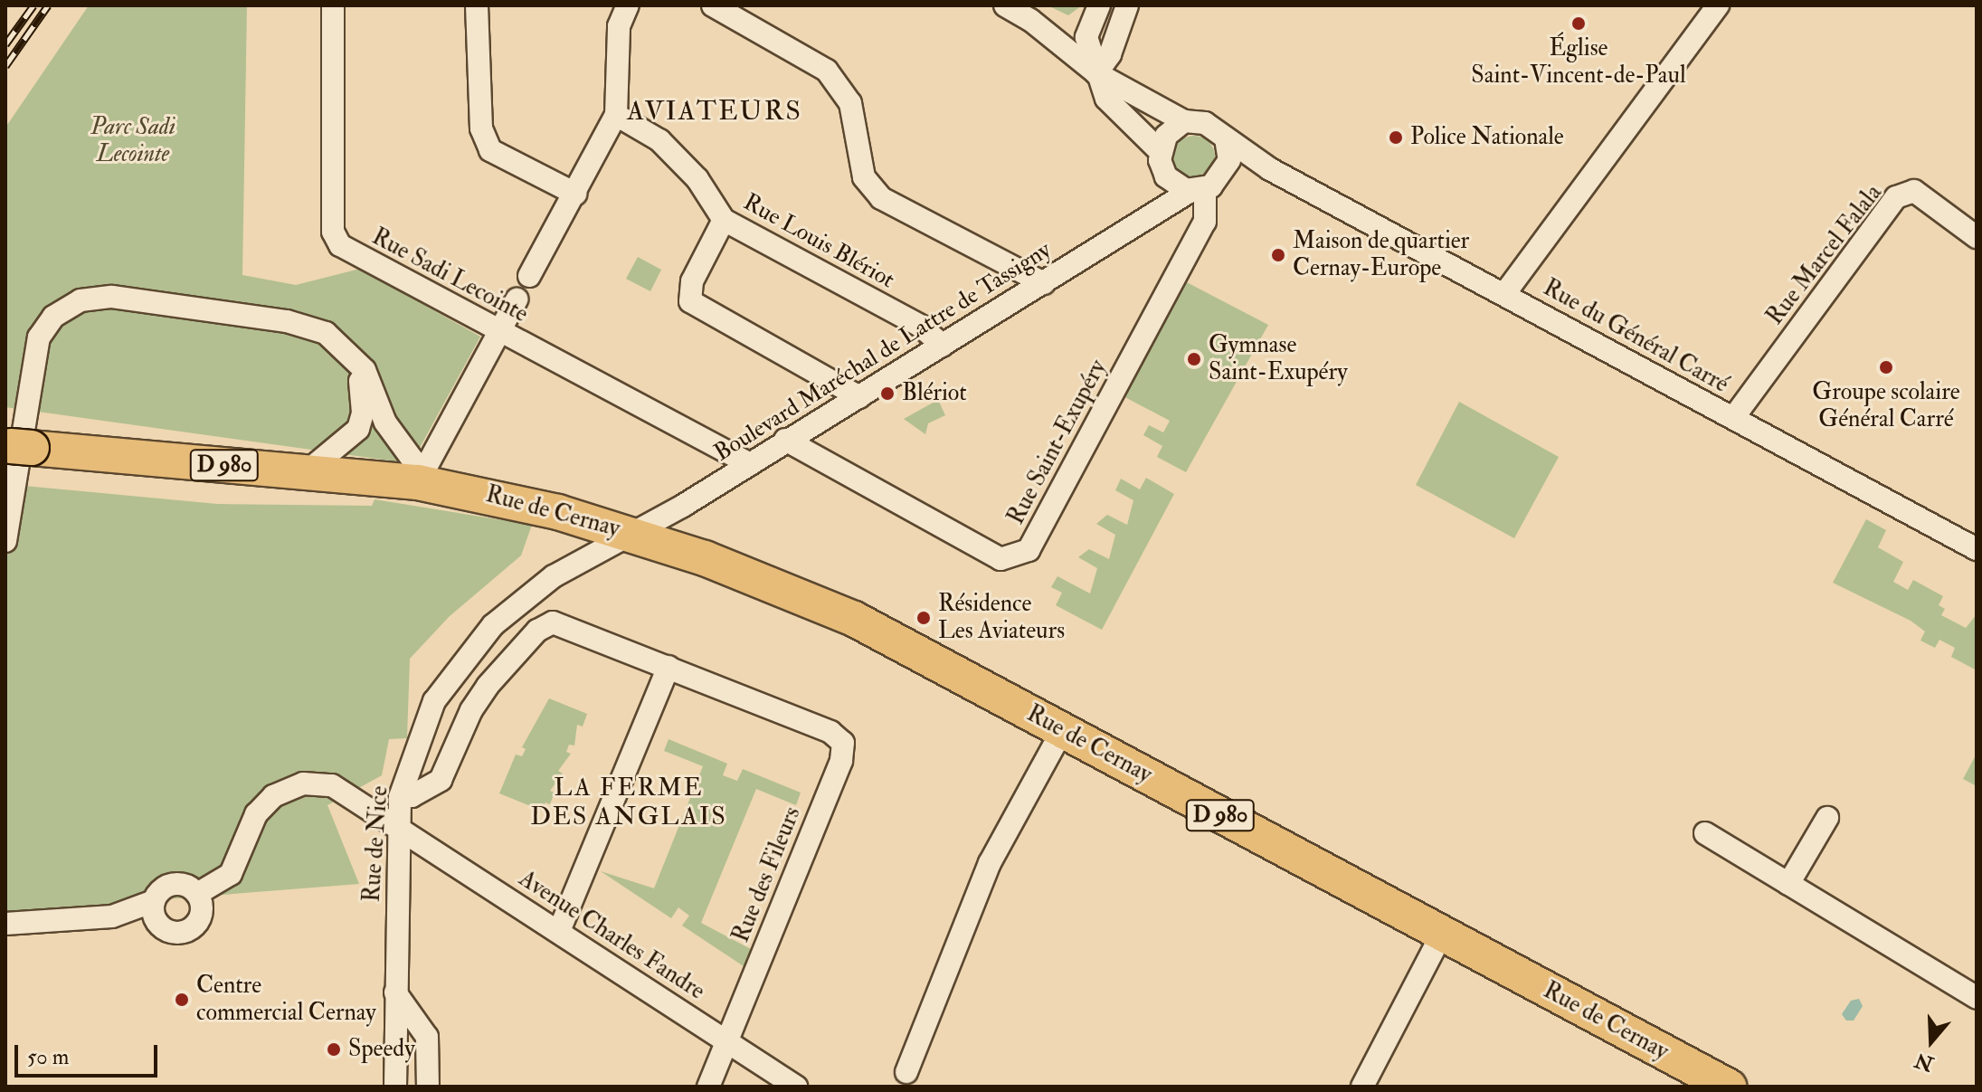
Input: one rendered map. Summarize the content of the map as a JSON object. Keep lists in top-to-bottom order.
{
  "streets": {
    "main road": ["D 980", "Rue de Cernay"],
    "street": [
      "Rue Louis Blériot",
      "Rue Marcel Falala",
      "Rue Sadi Lecointe",
      "Rue du Général Carré",
      "Boulevard Maréchal de Lattre de Tassigny",
      "Rue Saint-Exupéry",
      "Rue de Nice",
      "Rue des Fileurs",
      "Avenue Charles Fandre"
    ]
  },
  "crossings": [
    ["Rue Louis Blériot", "Boulevard Maréchal de Lattre de Tassigny"],
    ["Rue Marcel Falala", "Rue du Général Carré"],
    ["Rue Sadi Lecointe", "Boulevard Maréchal de Lattre de Tassigny"],
    ["Rue du Général Carré", "Boulevard Maréchal de Lattre de Tassigny"],
    ["Rue du Général Carré", "Rue Saint-Exupéry"],
    ["Boulevard Maréchal de Lattre de Tassigny", "Rue Saint-Exupéry"],
    ["Boulevard Maréchal de Lattre de Tassigny", "Rue de Cernay"],
    ["Boulevard Maréchal de Lattre de Tassigny", "Rue de Nice"],
    ["D 980", "Rue de Cernay"],
    ["Rue de Cernay", "Rue de Nice"],
    ["Rue de Nice", "Avenue Charles Fandre"],
    ["Rue des Fileurs", "Avenue Charles Fandre"]
  ],
  "districts": ["AVIATEURS", "LA FERME DES ANGLAIS"],
  "parks": ["Parc Sadi Lecointe"],
  "places": [
    "Église Saint-Vincent-de-Paul",
    "Police Nationale",
    "Maison de quartier Cernay-Europe",
    "Gymnase Saint-Exupéry",
    "Groupe scolaire Général Carré",
    "Blériot",
    "Résidence Les Aviateurs",
    "Centre commercial Cernay",
    "Speedy"
  ],
  "scale_bar": "50 m",
  "north": "bottom"
}
